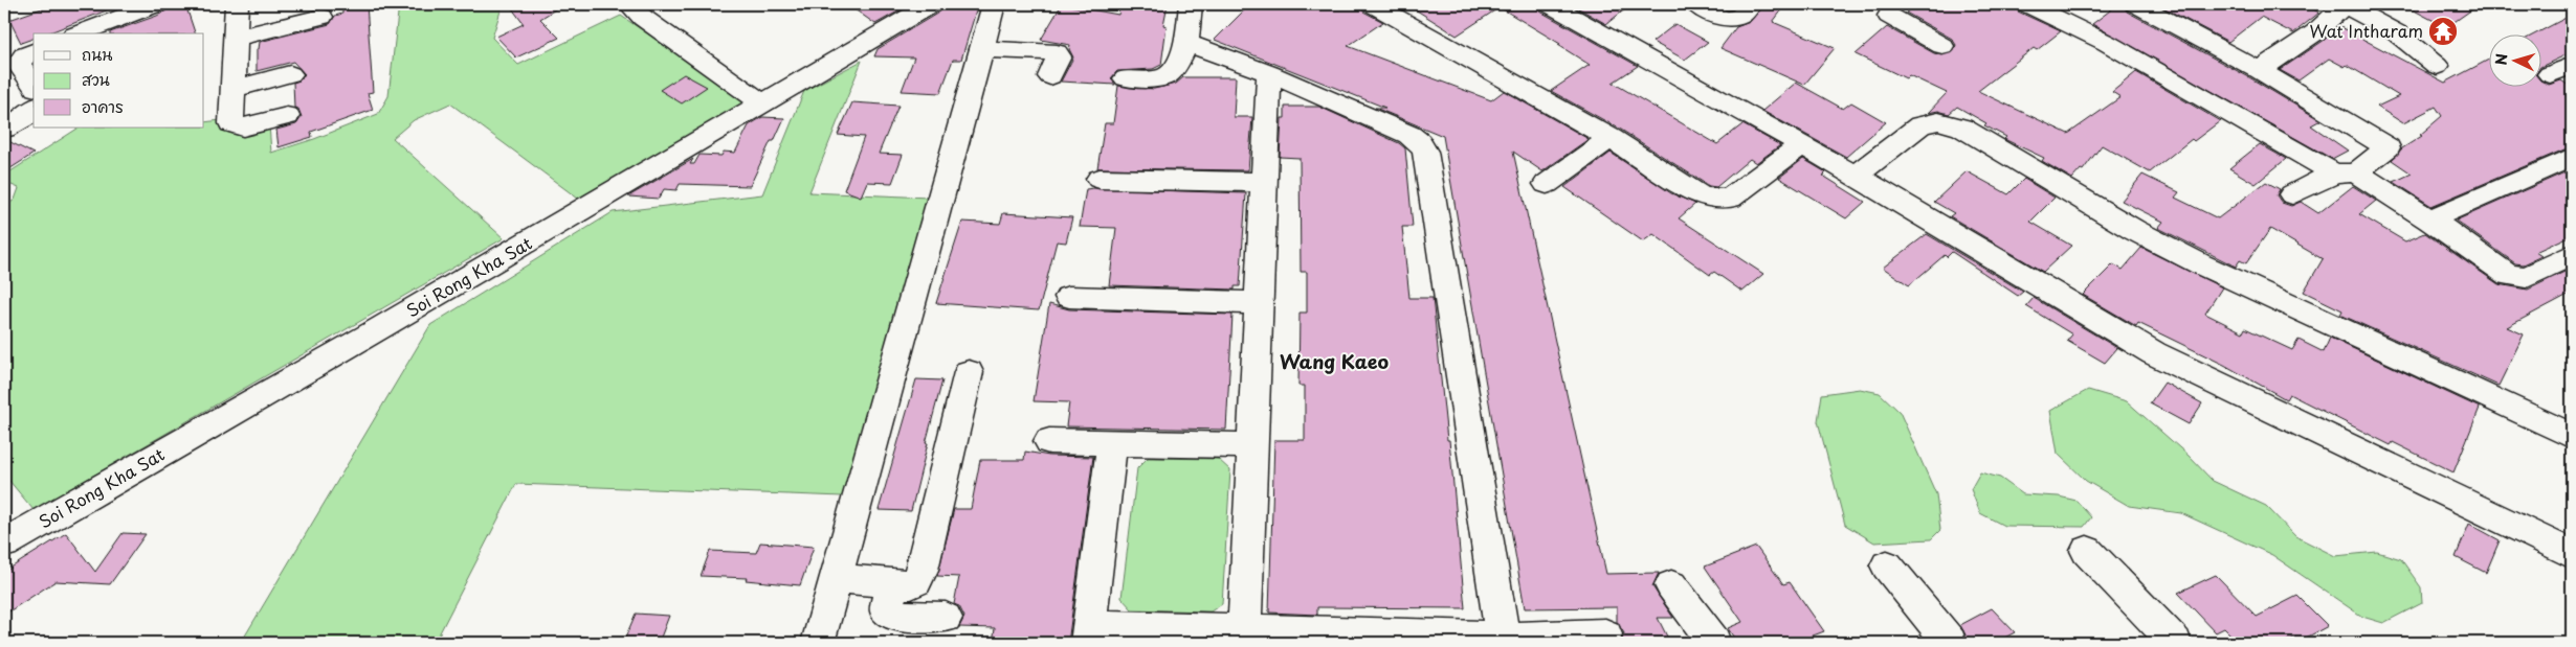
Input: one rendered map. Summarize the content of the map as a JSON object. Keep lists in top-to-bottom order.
{
  "streets": {
    "street": ["Soi Rong Kha Sat"]
  },
  "districts": ["Wang Kaeo"],
  "places": {
    "temple": ["Wat Intharam"]
  },
  "legend": ["ถนน", "สวน", "อาคาร"],
  "north": "left"
}
